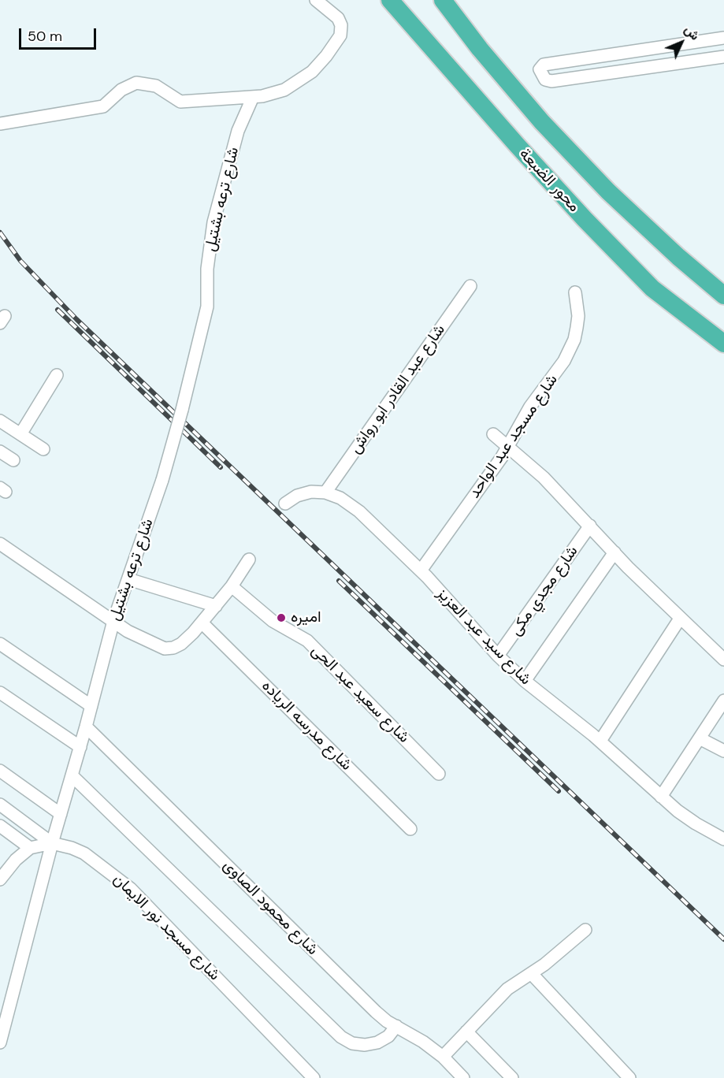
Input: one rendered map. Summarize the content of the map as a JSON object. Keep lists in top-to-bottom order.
{
  "streets": {
    "highway": ["محور الضبعة"],
    "street": [
      "شارع ترعه بشتيل",
      "شارع عبد القادر ابو رواش",
      "شارع مسجد عبد الواحد",
      "شارع مجدي مكى",
      "شارع سيد عبد العزيز",
      "شارع سعيد عبد الحى",
      "شارع مدرسه الرياده",
      "شارع محمود الصاوى",
      "شارع مسجد نور الايمان"
    ]
  },
  "crossings": [
    ["شارع ترعه بشتيل", "شارع محمود الصاوى"],
    ["شارع ترعه بشتيل", "شارع مسجد نور الايمان"],
    ["شارع عبد القادر ابو رواش", "شارع سيد عبد العزيز"],
    ["شارع مسجد عبد الواحد", "شارع سيد عبد العزيز"],
    ["شارع مجدي مكى", "شارع سيد عبد العزيز"]
  ],
  "places": ["اميره"],
  "scale_bar": "50 m",
  "north": "top right"
}
